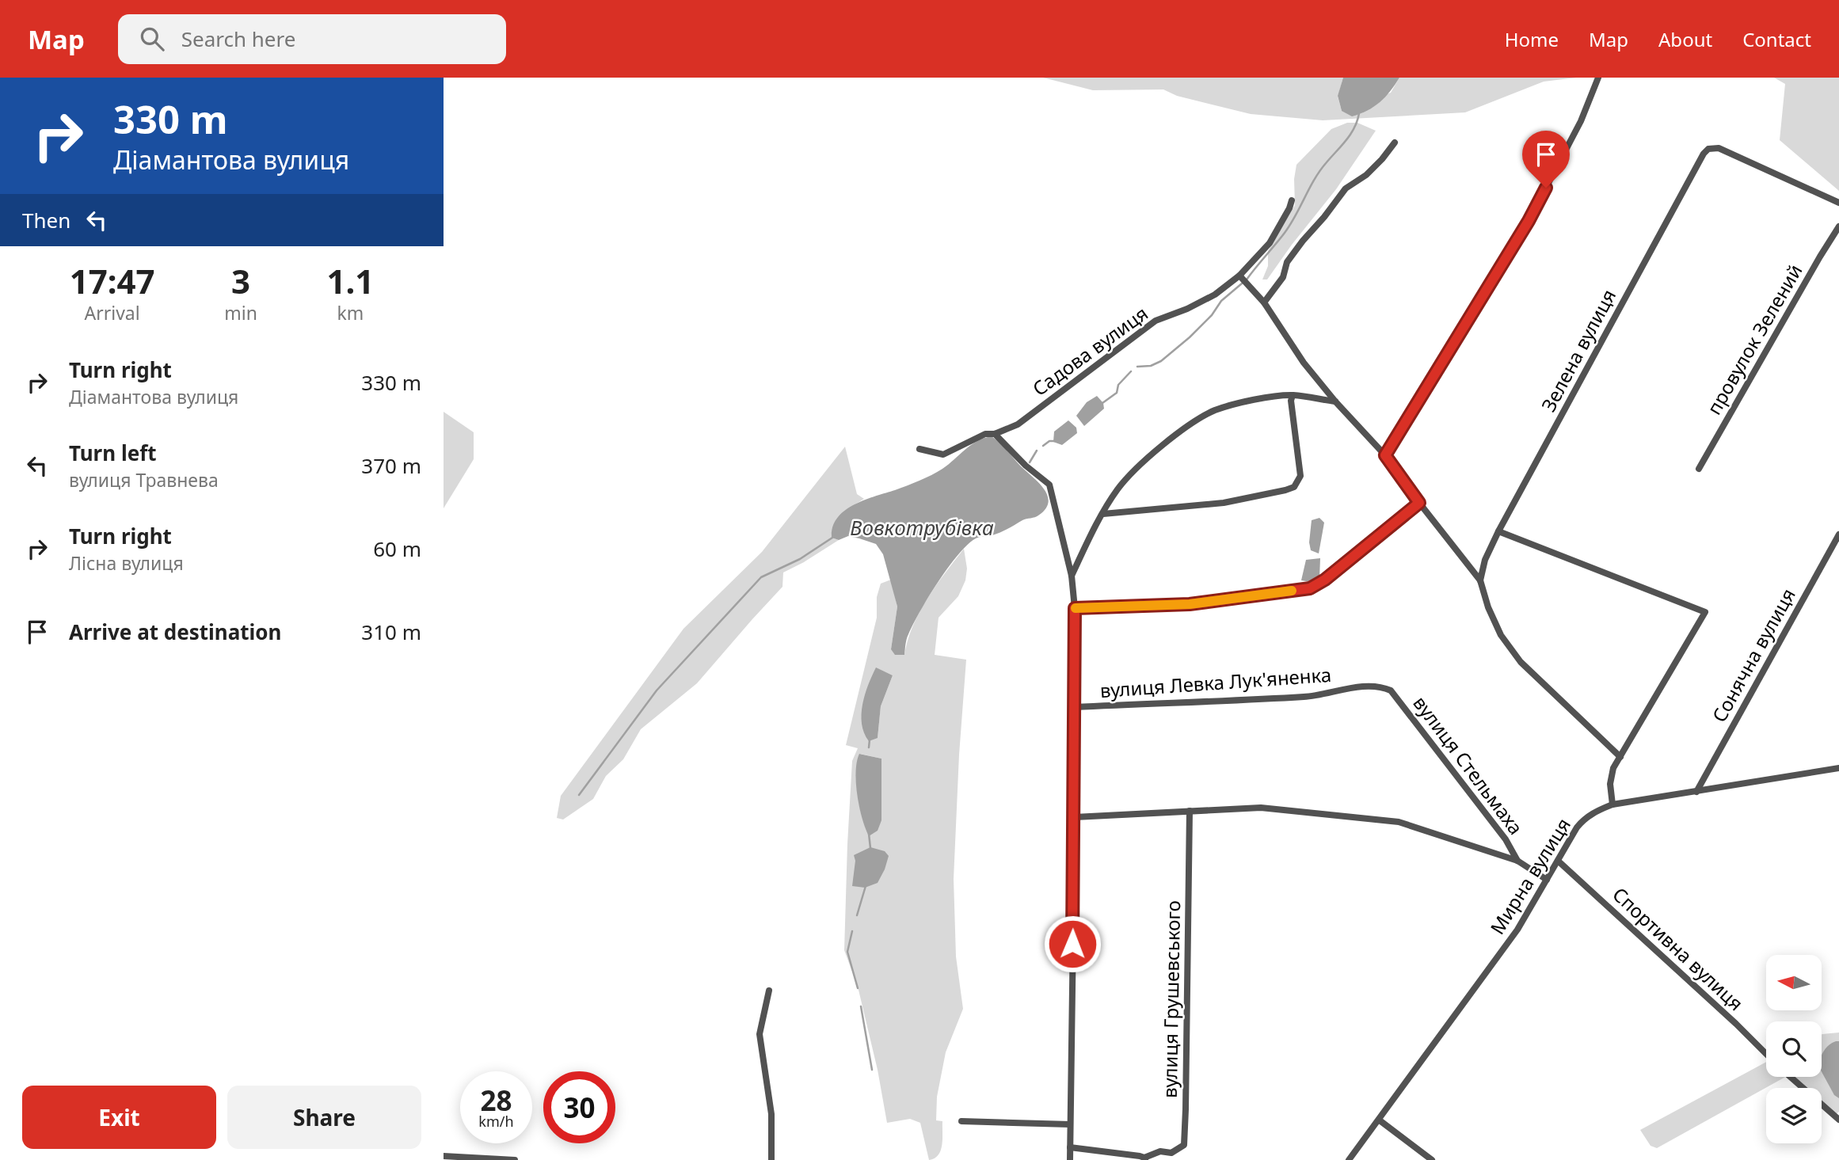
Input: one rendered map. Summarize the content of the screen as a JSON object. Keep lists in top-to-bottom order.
{
  "streets": {
    "street": [
      "провулок Зелений",
      "Зелена вулиця",
      "Садова вулиця",
      "Сонячна вулиця",
      "вулиця Левка Лук'яненка",
      "вулиця Стельмаха",
      "Мирна вулиця",
      "Спортивна вулиця",
      "вулиця Грушевського"
    ]
  },
  "crossings": [
    ["Сонячна вулиця", "Мирна вулиця"],
    ["вулиця Левка Лук'яненка", "вулиця Стельмаха"],
    ["Мирна вулиця", "Спортивна вулиця"]
  ],
  "water": ["Вовкотрубівка"],
  "north": "left",
  "page": {
    "header": "Map",
    "search": "Search here",
    "nav": [
      "Home",
      "Map",
      "About",
      "Contact"
    ],
    "turn": ["330 m", "Діамантова вулиця"],
    "then": "Then",
    "eta": [
      "17:47",
      "Arrival",
      "3",
      "min",
      "1.1",
      "km"
    ],
    "list": [
      {
        "name": "Turn right",
        "note": "Діамантова вулиця",
        "value": "330 m"
      },
      {
        "name": "Turn left",
        "note": "вулиця Травнева",
        "value": "370 m"
      },
      {
        "name": "Turn right",
        "note": "Лісна вулиця",
        "value": "60 m"
      },
      {
        "name": "Arrive at destination",
        "value": "310 m"
      }
    ],
    "speed": "28 km/h",
    "limit": "30",
    "buttons": ["Exit", "Share"]
  }
}
